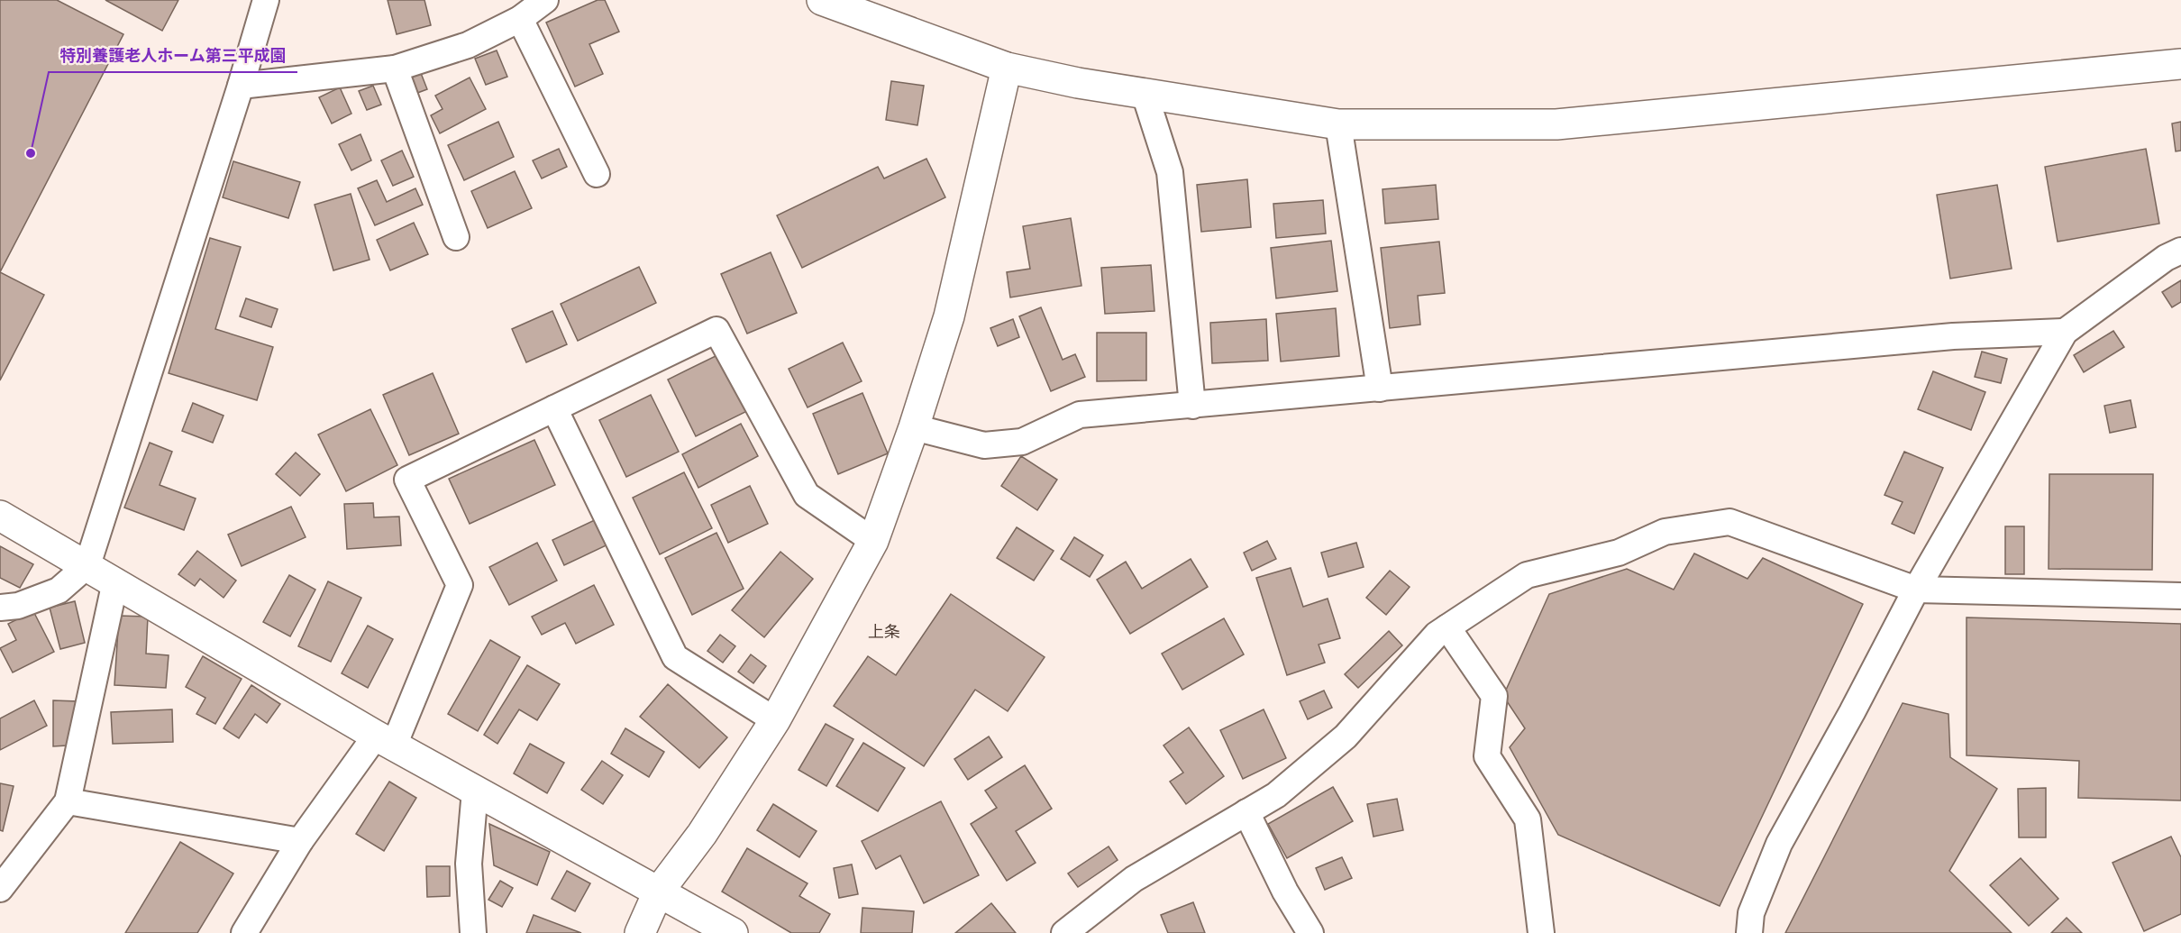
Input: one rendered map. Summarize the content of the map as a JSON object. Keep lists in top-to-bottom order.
{
  "districts": ["上条"],
  "places": ["特別養護老人ホーム第三平成園"]
}
